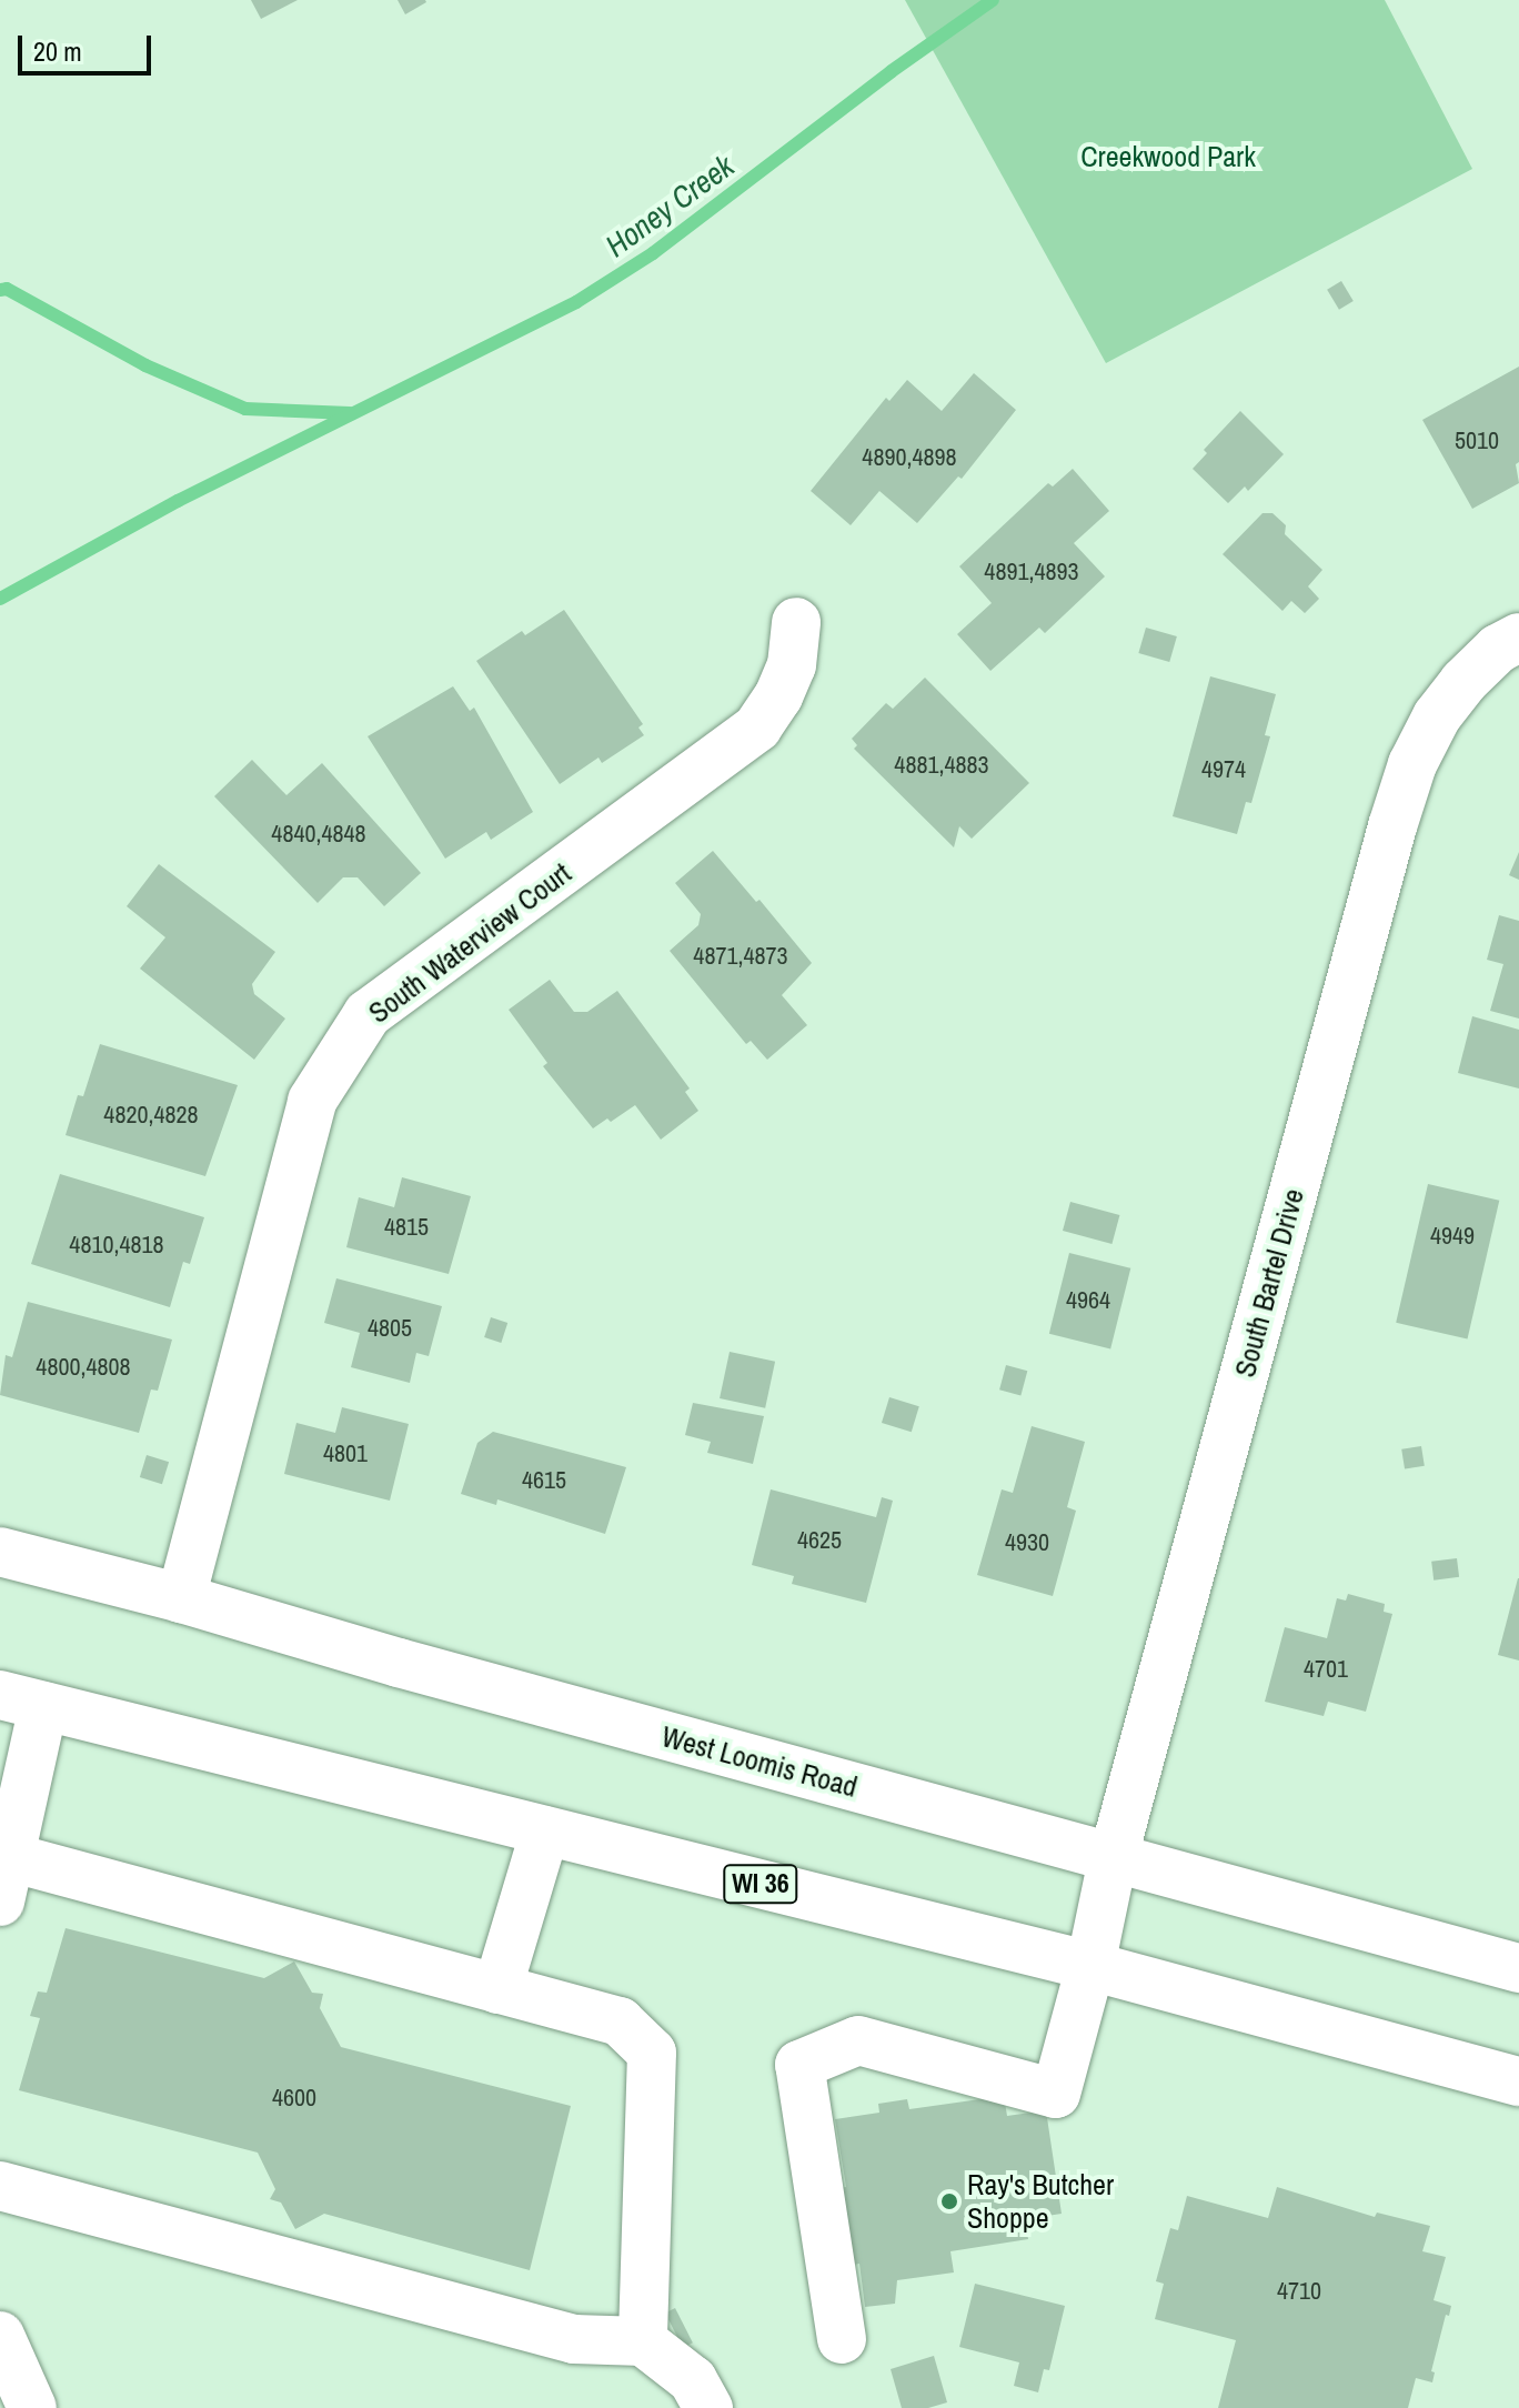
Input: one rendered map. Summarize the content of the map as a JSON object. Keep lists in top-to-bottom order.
{
  "streets": {
    "main road": [
      "South Waterview Court",
      "South Bartel Drive",
      "West Loomis Road",
      "WI 36"
    ]
  },
  "crossings": [
    ["South Waterview Court", "West Loomis Road"],
    ["South Bartel Drive", "West Loomis Road"],
    ["South Bartel Drive", "WI 36"]
  ],
  "water": ["Honey Creek"],
  "parks": ["Creekwood Park"],
  "places": ["Ray's Butcher Shoppe"],
  "house_numbers": [
    "5010",
    "4890,4898",
    "4891,4893",
    "4881,4883",
    "4974",
    "4840,4848",
    "4871,4873",
    "4820,4828",
    "4815",
    "4949",
    "4810,4818",
    "4964",
    "4805",
    "4800,4808",
    "4801",
    "4615",
    "4625",
    "4930",
    "4701",
    "4600",
    "4710"
  ],
  "scale_bar": "20 m"
}
